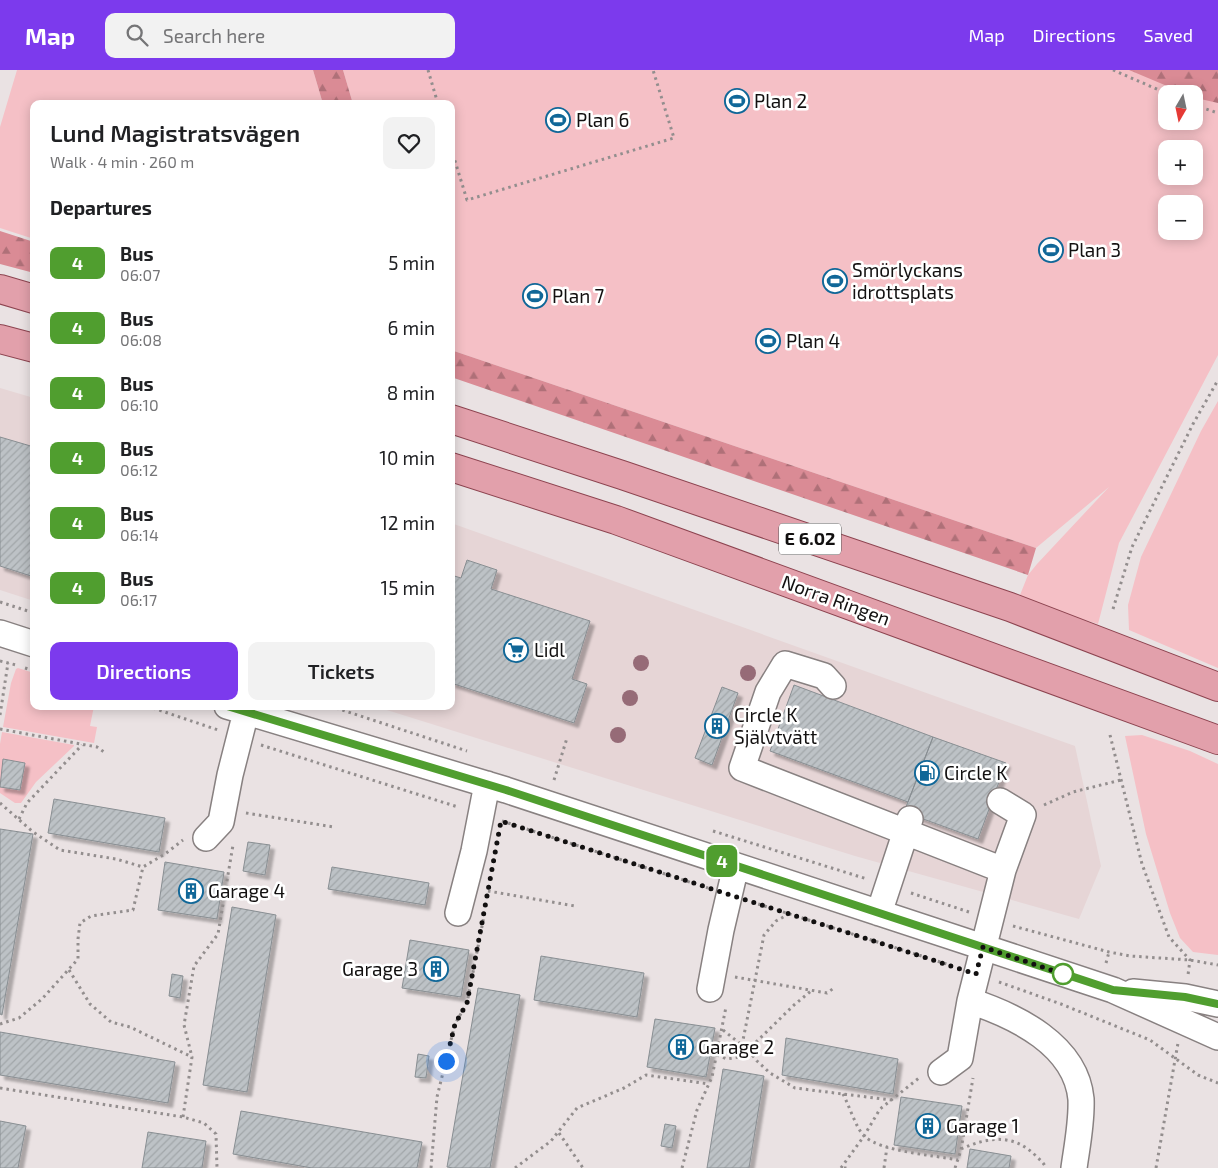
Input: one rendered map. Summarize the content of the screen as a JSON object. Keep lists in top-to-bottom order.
{
  "streets": {
    "main road": ["E 6.02", "Norra Ringen"]
  },
  "places": {
    "sports": [
      "Plan 2",
      "Plan 6",
      "Plan 3",
      "Smörlyckans idrottsplats",
      "Plan 7",
      "Plan 4"
    ],
    "supermarket": ["Lidl"],
    "building": [
      "Circle K Självtvätt",
      "Garage 4",
      "Garage 3",
      "Garage 2",
      "Garage 1"
    ],
    "fuel station": ["Circle K"]
  },
  "lines": ["bus line 4"],
  "north": "bottom",
  "page": {
    "header": "Map",
    "search": "Search here",
    "nav": ["Map", "Directions", "Saved"],
    "on_map": "4",
    "map_buttons": ["+", "−"],
    "heading": [
      ["Lund Magistratsvägen", "Walk · 4 min · 260 m"],
      "Departures"
    ],
    "list": [
      {
        "mark": "4",
        "name": "Bus",
        "note": "06:07",
        "value": "5 min"
      },
      {
        "mark": "4",
        "name": "Bus",
        "note": "06:08",
        "value": "6 min"
      },
      {
        "mark": "4",
        "name": "Bus",
        "note": "06:10",
        "value": "8 min"
      },
      {
        "mark": "4",
        "name": "Bus",
        "note": "06:12",
        "value": "10 min"
      },
      {
        "mark": "4",
        "name": "Bus",
        "note": "06:14",
        "value": "12 min"
      },
      {
        "mark": "4",
        "name": "Bus",
        "note": "06:17",
        "value": "15 min"
      }
    ],
    "buttons": ["Directions", "Tickets"]
  }
}
